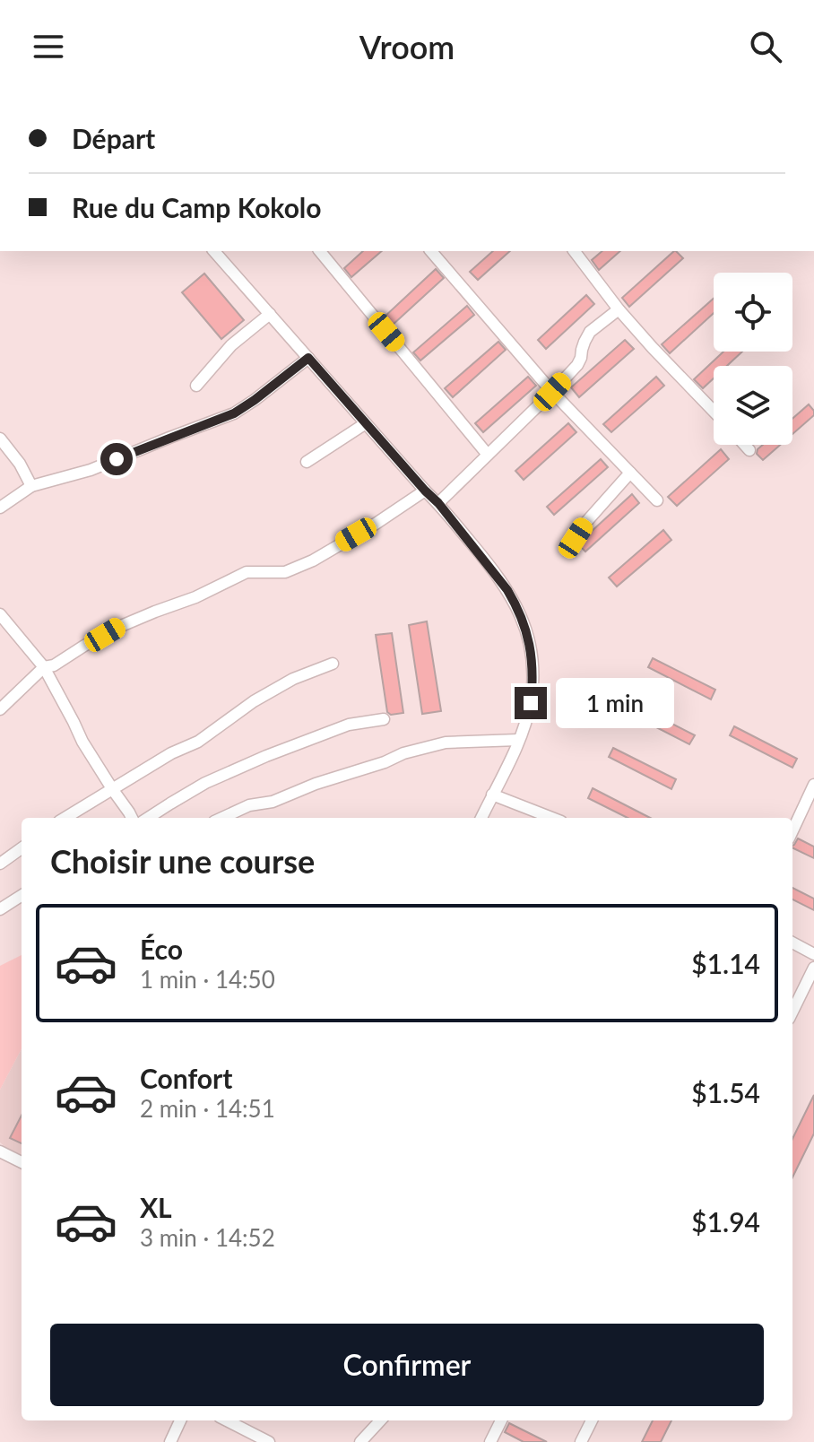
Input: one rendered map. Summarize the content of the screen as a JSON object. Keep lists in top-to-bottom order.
{
  "page": {
    "header": "Vroom",
    "banner": ["Départ", "Rue du Camp Kokolo"],
    "bubble": "1 min",
    "heading": "Choisir une course",
    "list": [
      {
        "name": "Éco",
        "note": "1 min · 14:50",
        "value": "$1.14"
      },
      {
        "name": "Confort",
        "note": "2 min · 14:51",
        "value": "$1.54"
      },
      {
        "name": "XL",
        "note": "3 min · 14:52",
        "value": "$1.94"
      }
    ],
    "buttons": "Confirmer"
  }
}
